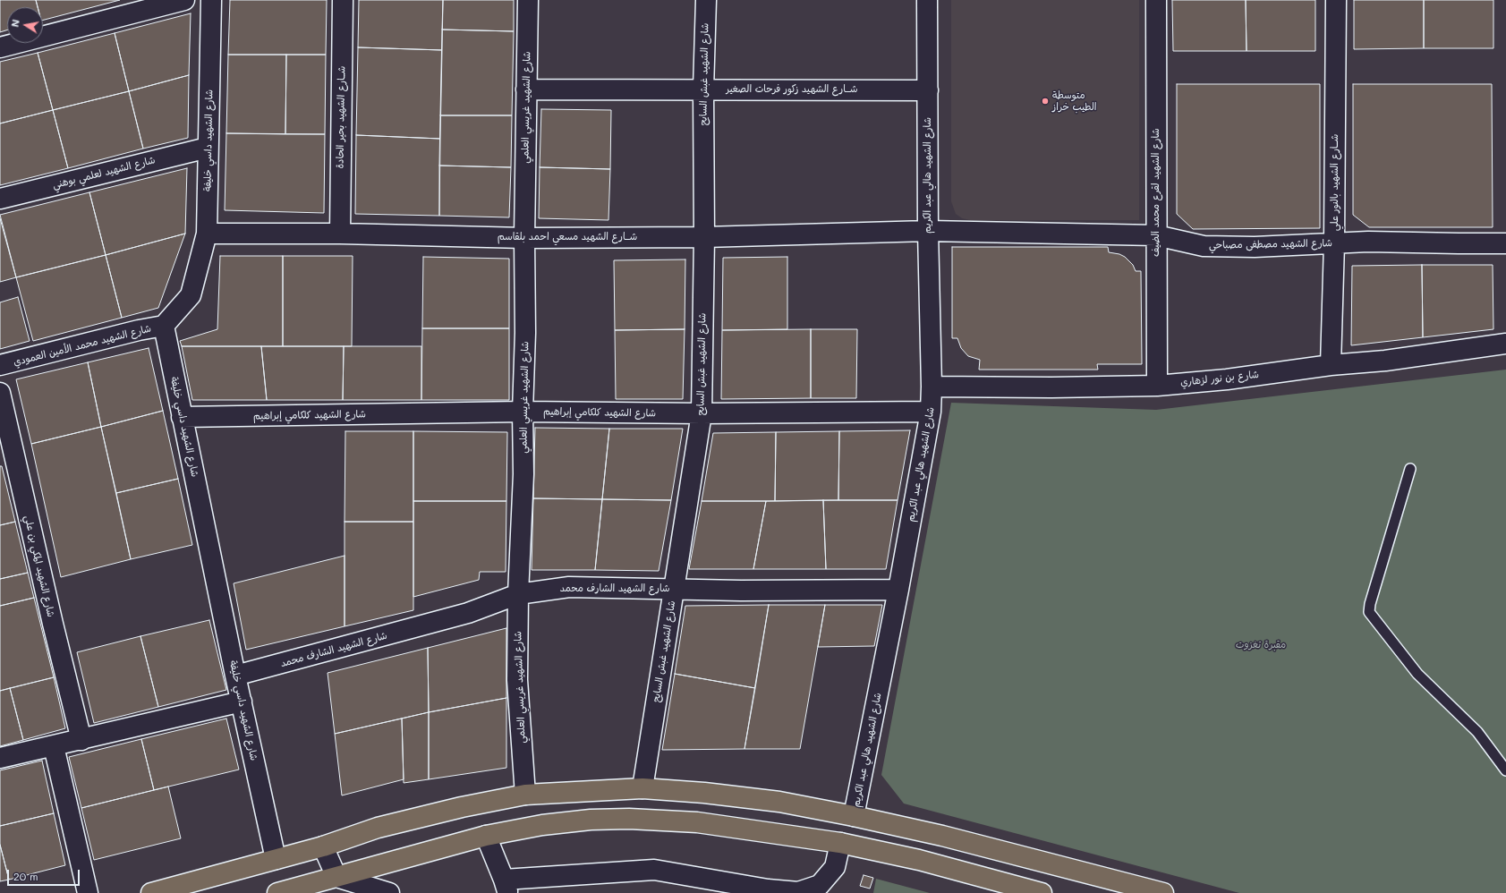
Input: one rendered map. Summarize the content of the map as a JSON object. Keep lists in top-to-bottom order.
{
  "streets": {
    "street": [
      "شارع الشهيد غبش السايح",
      "شــارع الشهيد زكور فرحات الصغير",
      "شارع الشهيد غريسي العلمي",
      "شــارع الشهيد بحير الحادة",
      "شارع الشهيد داسي خليفة",
      "شارع الشهيد لعلمي بوهني",
      "شارع الشهيد هالي عبد الكريم",
      "شــارع الشهيد بالنور علي",
      "شارع الشهيد لقرع محمد الضيف",
      "شــارع الشهيد مسعي احمد بلقاسم",
      "شارع الشهيد مصطفى مصباحي",
      "شارع الشهيد محمد الأمين العمودي",
      "شارع بن نور لزهاري",
      "شارع الشهيد كلكامي إبراهيم",
      "شارع الشهيد المكي بن علي",
      "شارع الشهيد الشارف محمد"
    ]
  },
  "crossings": [
    ["شارع الشهيد غبش السايح", "شــارع الشهيد زكور فرحات الصغير"],
    ["شارع الشهيد غبش السايح", "شــارع الشهيد مسعي احمد بلقاسم"],
    ["شارع الشهيد غبش السايح", "شارع الشهيد كلكامي إبراهيم"],
    ["شارع الشهيد غبش السايح", "شارع الشهيد الشارف محمد"],
    ["شــارع الشهيد زكور فرحات الصغير", "شارع الشهيد غريسي العلمي"],
    ["شــارع الشهيد زكور فرحات الصغير", "شارع الشهيد هالي عبد الكريم"],
    ["شارع الشهيد غريسي العلمي", "شــارع الشهيد مسعي احمد بلقاسم"],
    ["شارع الشهيد غريسي العلمي", "شارع الشهيد كلكامي إبراهيم"],
    ["شارع الشهيد غريسي العلمي", "شارع الشهيد الشارف محمد"],
    ["شــارع الشهيد بحير الحادة", "شــارع الشهيد مسعي احمد بلقاسم"],
    ["شارع الشهيد داسي خليفة", "شارع الشهيد لعلمي بوهني"],
    ["شارع الشهيد داسي خليفة", "شــارع الشهيد مسعي احمد بلقاسم"],
    ["شارع الشهيد داسي خليفة", "شارع الشهيد محمد الأمين العمودي"],
    ["شارع الشهيد داسي خليفة", "شارع الشهيد كلكامي إبراهيم"],
    ["شارع الشهيد داسي خليفة", "شارع الشهيد الشارف محمد"],
    ["شارع الشهيد هالي عبد الكريم", "شــارع الشهيد مسعي احمد بلقاسم"],
    ["شارع الشهيد هالي عبد الكريم", "شارع الشهيد مصطفى مصباحي"],
    ["شارع الشهيد هالي عبد الكريم", "شارع بن نور لزهاري"],
    ["شارع الشهيد هالي عبد الكريم", "شارع الشهيد كلكامي إبراهيم"],
    ["شارع الشهيد هالي عبد الكريم", "شارع الشهيد الشارف محمد"],
    ["شــارع الشهيد بالنور علي", "شارع الشهيد مصطفى مصباحي"],
    ["شــارع الشهيد بالنور علي", "شارع بن نور لزهاري"],
    ["شارع الشهيد لقرع محمد الضيف", "شارع الشهيد مصطفى مصباحي"],
    ["شارع الشهيد لقرع محمد الضيف", "شارع بن نور لزهاري"],
    ["شــارع الشهيد مسعي احمد بلقاسم", "شارع الشهيد مصطفى مصباحي"]
  ],
  "parks": ["مقبرة تغزوت"],
  "places": ["متوسطة الطيب خراز"],
  "scale_bar": "20 m",
  "north": "left"
}
